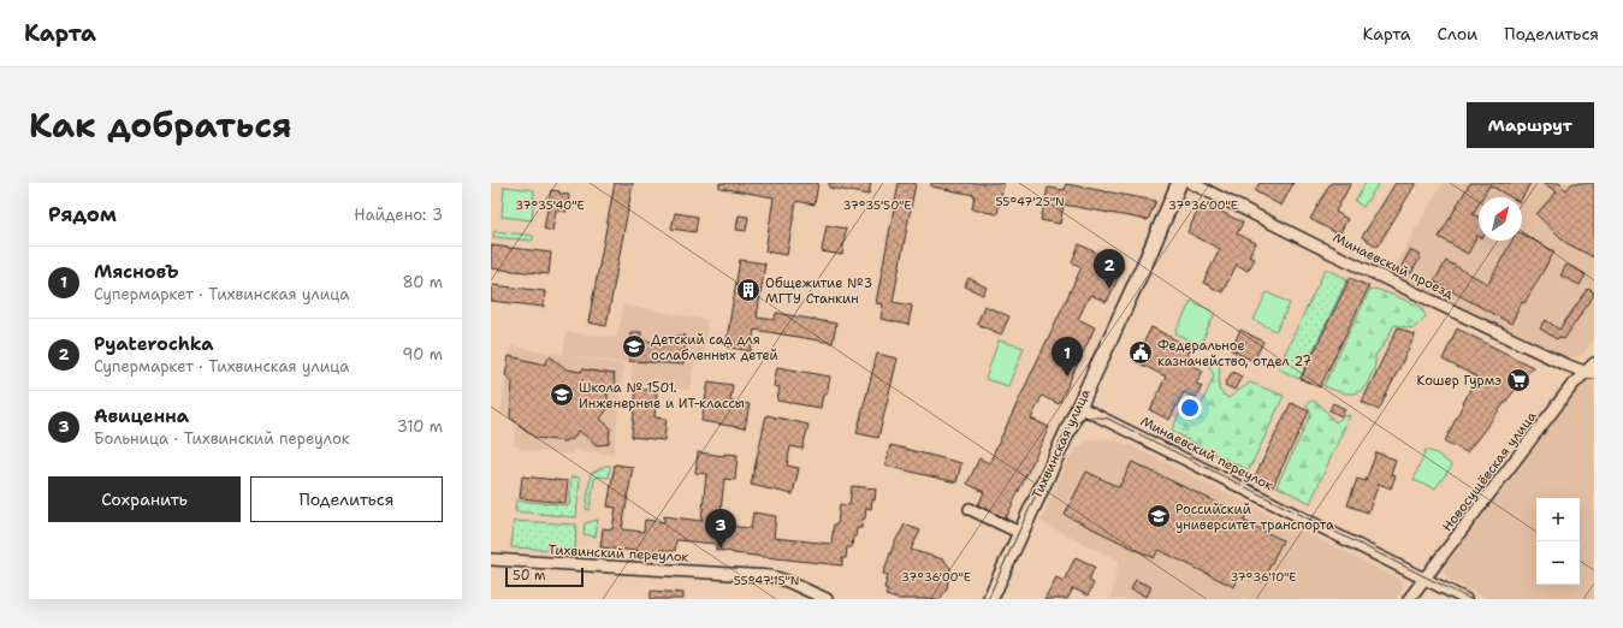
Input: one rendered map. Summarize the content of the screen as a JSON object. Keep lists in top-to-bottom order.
{
  "streets": {
    "street": [
      "Минаевский проезд",
      "Тихвинская улица",
      "Минаевский переулок",
      "Новосущёвская улица",
      "Тихвинский переулок"
    ]
  },
  "crossings": [
    ["Минаевский проезд", "Новосущёвская улица"],
    ["Тихвинская улица", "Минаевский переулок"],
    ["Минаевский переулок", "Новосущёвская улица"]
  ],
  "places": {
    "building": ["Общежитие №3 МГТУ Станкин"],
    "school or university": ["Детский сад для ослабленных детей", "Школа № 1501. Инженерные и ИТ-классы", "Российский университет транспорта"],
    "public building": ["Федеральное казначейство, отдел 27"],
    "supermarket": ["Кошер Гурмэ"]
  },
  "scale_bar": "50 m",
  "north": "top right",
  "page": {
    "header": "Карта",
    "nav": ["Карта", "Слои", "Поделиться"],
    "title": "Как добраться",
    "buttons": [
      "Маршрут",
      ["Сохранить", "Поделиться"]
    ],
    "heading": ["Рядом", "Найдено: 3"],
    "list": [
      {
        "mark": "1",
        "name": "МясновЪ",
        "note": "Супермаркет · Тихвинская улица",
        "value": "80 m"
      },
      {
        "mark": "2",
        "name": "Pyaterochka",
        "note": "Супермаркет · Тихвинская улица",
        "value": "90 m"
      },
      {
        "mark": "3",
        "name": "Авиценна",
        "note": "Больница · Тихвинский переулок",
        "value": "310 m"
      }
    ],
    "pins": ["2", "1", "3"],
    "map_buttons": ["+", "−"],
    "scale": "50 m"
  },
  "coordinates": [
    "55°47'25\"N",
    "37°35'40\"E",
    "37°35'50\"E",
    "37°36'00\"E",
    "37°36'10\"E",
    "55°47'15\"N"
  ]
}
